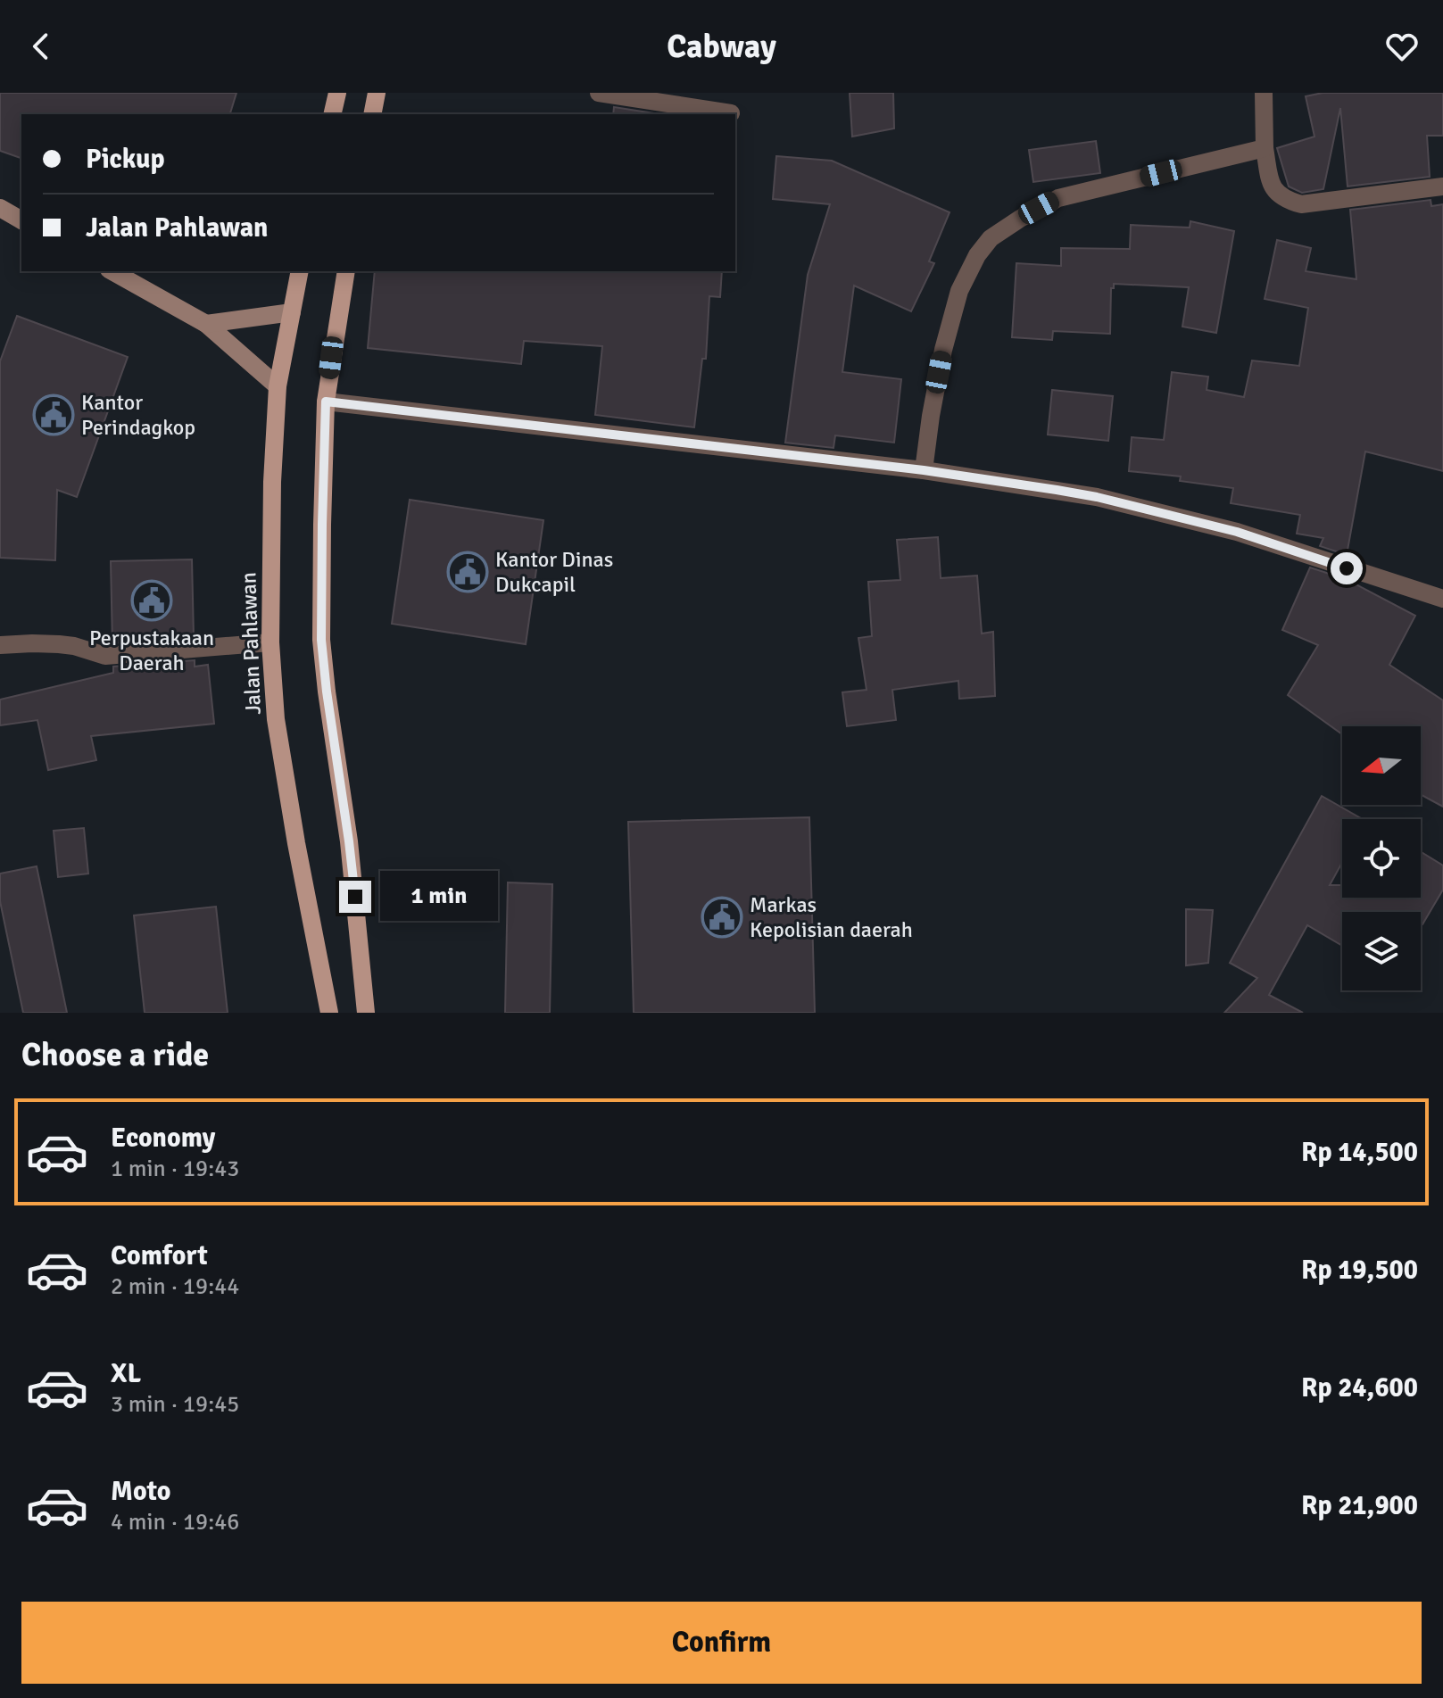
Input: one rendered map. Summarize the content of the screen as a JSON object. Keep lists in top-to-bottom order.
{
  "streets": {
    "main road": ["Jalan Pahlawan"]
  },
  "places": {
    "public building": [
      "Kantor Perindagkop",
      "Kantor Dinas Dukcapil",
      "Perpustakaan Daerah",
      "Markas Kepolisian daerah"
    ]
  },
  "north": "left",
  "page": {
    "header": "Cabway",
    "banner": ["Pickup", "Jalan Pahlawan"],
    "bubble": "1 min",
    "heading": "Choose a ride",
    "list": [
      {
        "name": "Economy",
        "note": "1 min · 19:43",
        "value": "Rp 14,500"
      },
      {
        "name": "Comfort",
        "note": "2 min · 19:44",
        "value": "Rp 19,500"
      },
      {
        "name": "XL",
        "note": "3 min · 19:45",
        "value": "Rp 24,600"
      },
      {
        "name": "Moto",
        "note": "4 min · 19:46",
        "value": "Rp 21,900"
      }
    ],
    "buttons": "Confirm"
  }
}
